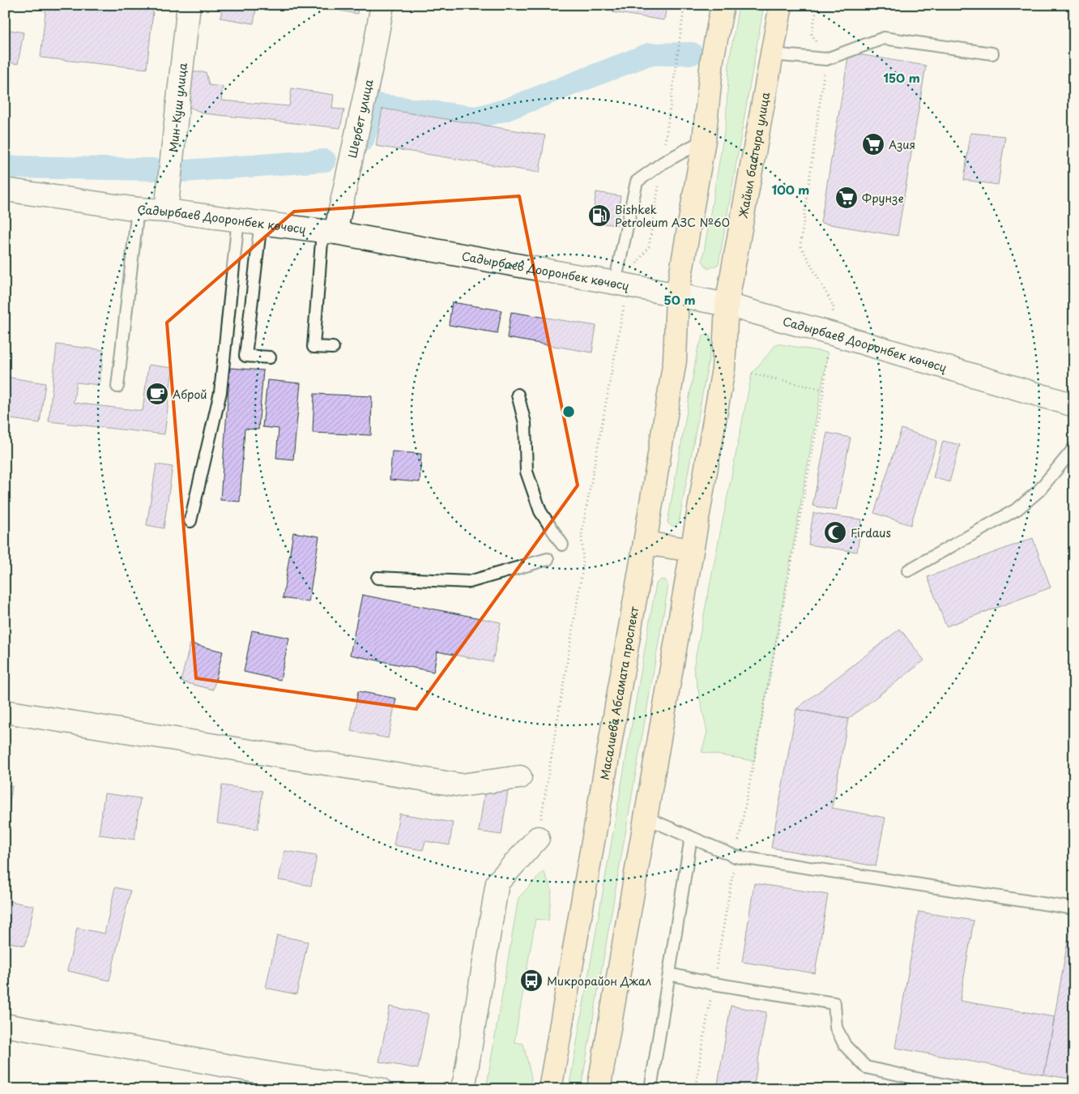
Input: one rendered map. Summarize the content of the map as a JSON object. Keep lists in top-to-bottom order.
{
  "streets": {
    "main road": ["Жайыл баатыра улица", "Масалиева Абсамата проспект"],
    "street": ["Мин-Куш улица", "Шербет улица", "Садырбаев Дооронбек көчөсү"]
  },
  "crossings": [
    ["Мин-Куш улица", "Садырбаев Дооронбек көчөсү"],
    ["Шербет улица", "Садырбаев Дооронбек көчөсү"],
    ["Жайыл баатыра улица", "Садырбаев Дооронбек көчөсү"],
    ["Садырбаев Дооронбек көчөсү", "Масалиева Абсамата проспект"]
  ],
  "places": {
    "supermarket": ["Азия", "Фрунзе"],
    "fuel station": ["Bishkek Petroleum АЗС №60"],
    "cafe": ["Аброй"],
    "mosque": ["Firdaus"],
    "bus stop": ["Микрорайон Джал"]
  },
  "rings": ["150 m", "100 m", "50 m"]
}
